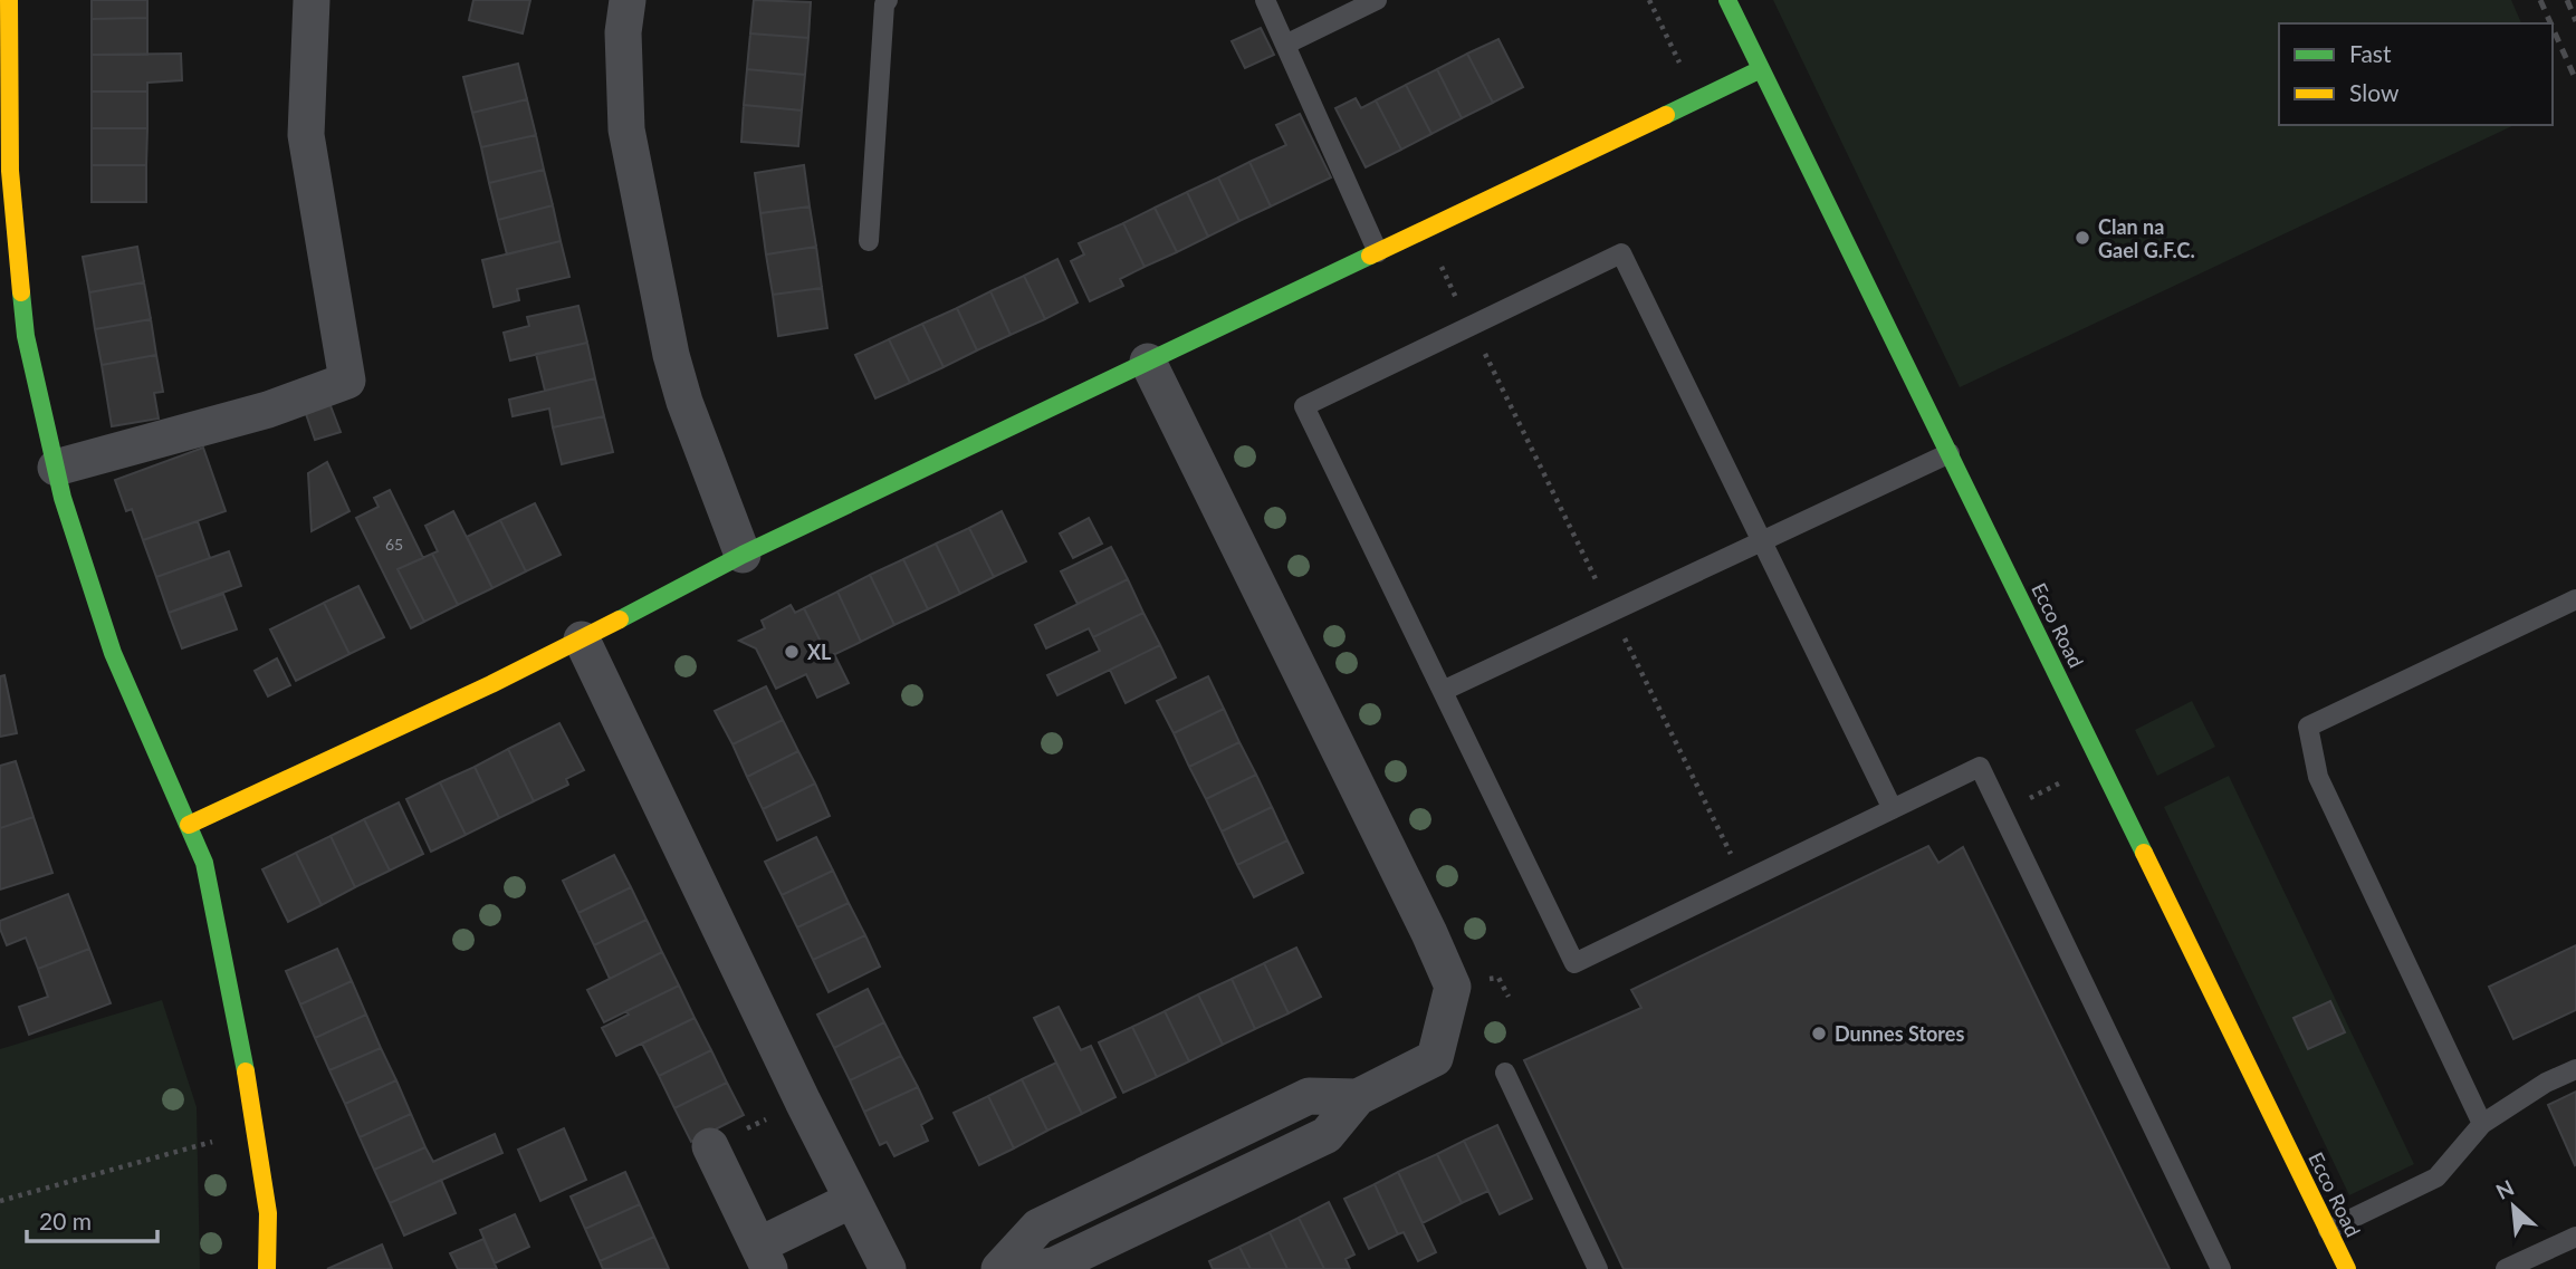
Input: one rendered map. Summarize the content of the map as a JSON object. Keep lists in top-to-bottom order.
{
  "streets": {
    "street": ["Ecco Road"]
  },
  "places": ["Clan na Gael G.F.C.", "XL", "Dunnes Stores"],
  "house_numbers": ["65"],
  "legend": ["Fast", "Slow"],
  "scale_bar": "20 m",
  "north": "top left"
}
